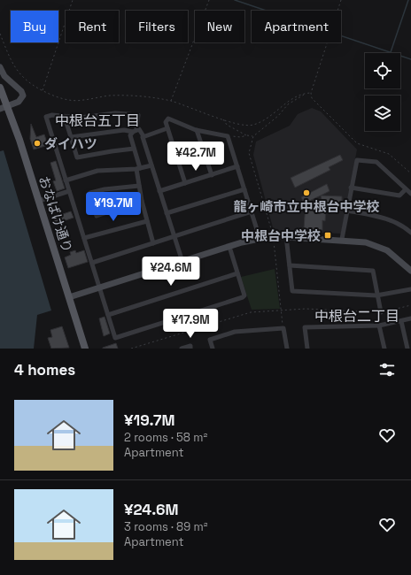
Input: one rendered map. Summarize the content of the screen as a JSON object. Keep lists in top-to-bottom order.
{
  "streets": {
    "main road": ["おなばけ通り"]
  },
  "districts": ["中根台五丁目", "中根台二丁目"],
  "places": {
    "other": ["ダイハツ", "龍ヶ崎市立中根台中学校"],
    "transit": ["中根台中学校"]
  },
  "page": {
    "chip": [
      "Buy",
      "Rent",
      "Filters",
      "New",
      "Apartment"
    ],
    "price": [
      "¥42.7M",
      "¥19.7M",
      "¥24.6M",
      "¥17.9M"
    ],
    "heading": "4 homes",
    "list": [
      {
        "name": "¥19.7M",
        "note": "2 rooms · 58 m² · Apartment"
      },
      {
        "name": "¥24.6M",
        "note": "3 rooms · 89 m² · Apartment"
      }
    ]
  }
}
